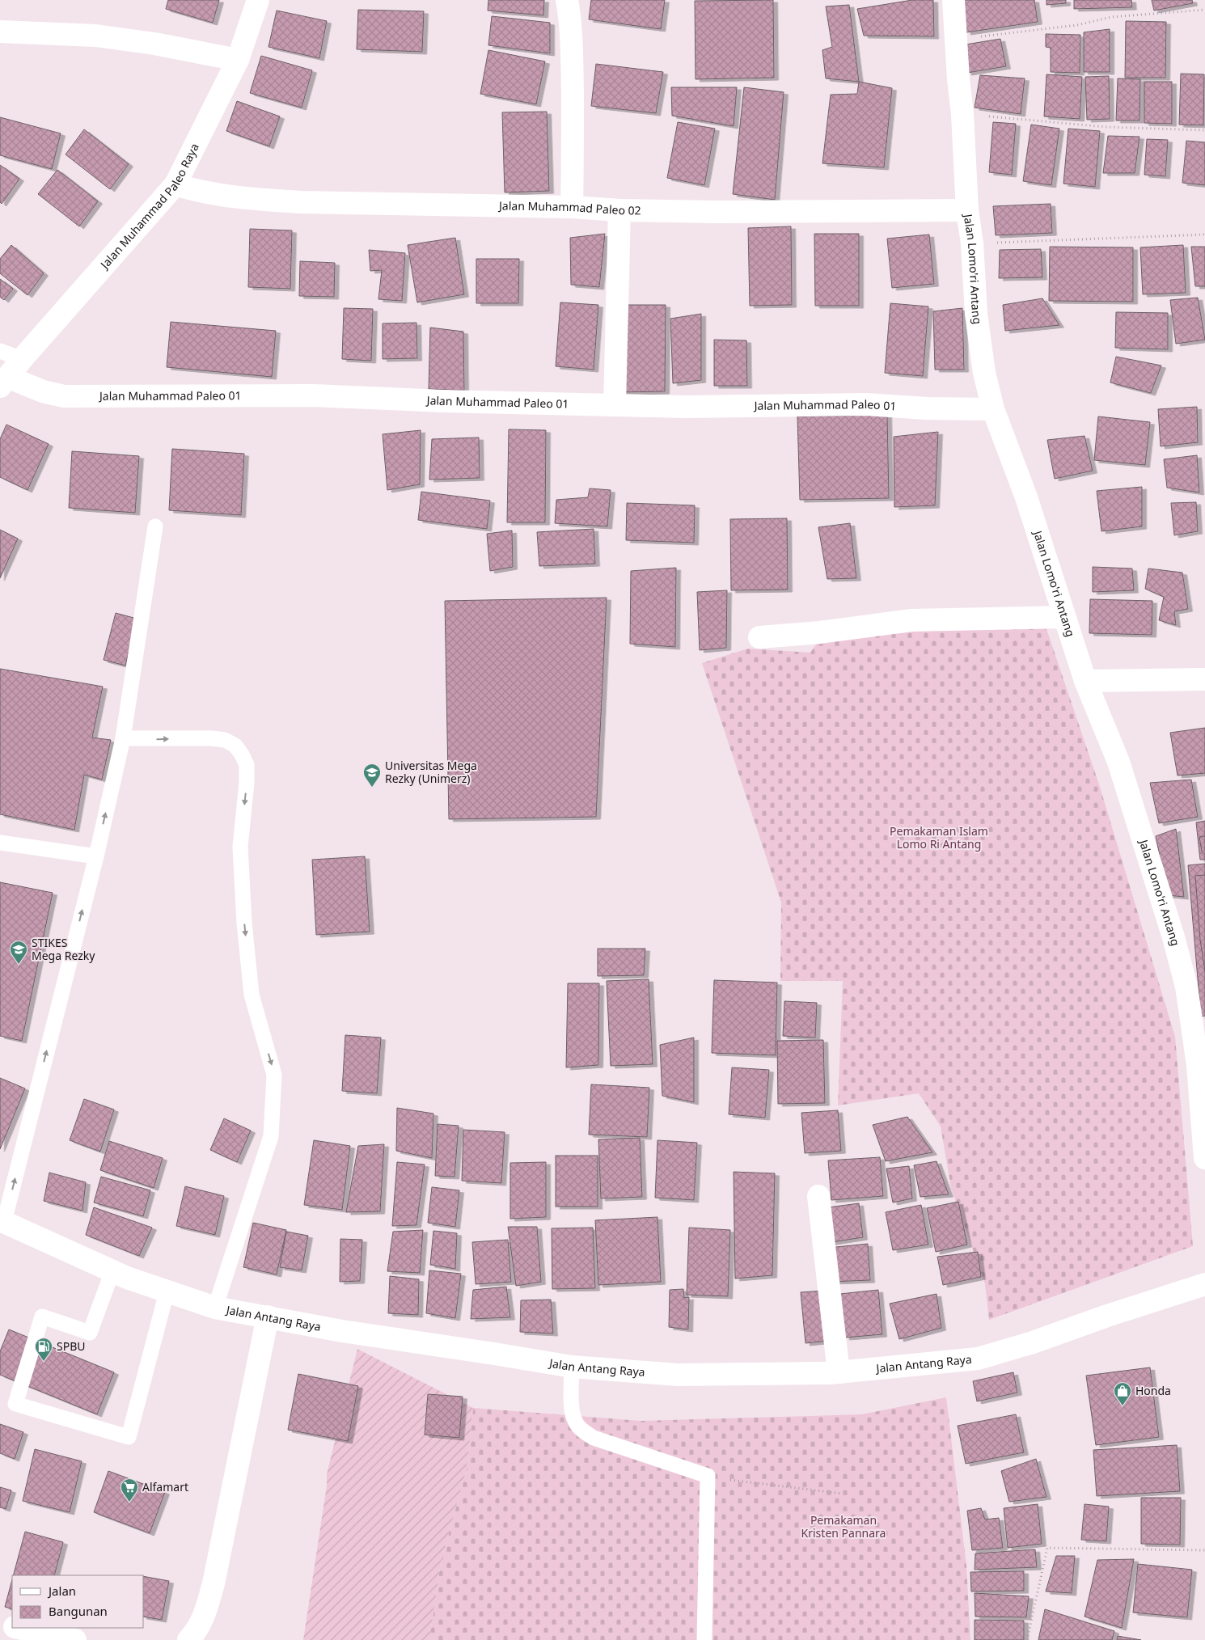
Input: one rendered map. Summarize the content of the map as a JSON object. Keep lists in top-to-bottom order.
{
  "streets": {
    "street": [
      "Jalan Muhammad Paleo Raya",
      "Jalan Muhammad Paleo 02",
      "Jalan Lomo'ri Antang",
      "Jalan Muhammad Paleo 01",
      "Jalan Antang Raya"
    ]
  },
  "crossings": [
    ["Jalan Muhammad Paleo Raya", "Jalan Muhammad Paleo 02"],
    ["Jalan Muhammad Paleo Raya", "Jalan Muhammad Paleo 01"],
    ["Jalan Muhammad Paleo 02", "Jalan Lomo'ri Antang"],
    ["Jalan Lomo'ri Antang", "Jalan Muhammad Paleo 01"]
  ],
  "parks": ["Pemakaman Islam Lomo Ri Antang", "Pemakaman Kristen Pannara"],
  "places": {
    "school or university": ["Universitas Mega Rezky (Unimerz)", "STIKES Mega Rezky"],
    "fuel station": ["SPBU"],
    "shop": ["Honda"],
    "supermarket": ["Alfamart"]
  },
  "legend": ["Jalan", "Bangunan"]
}
